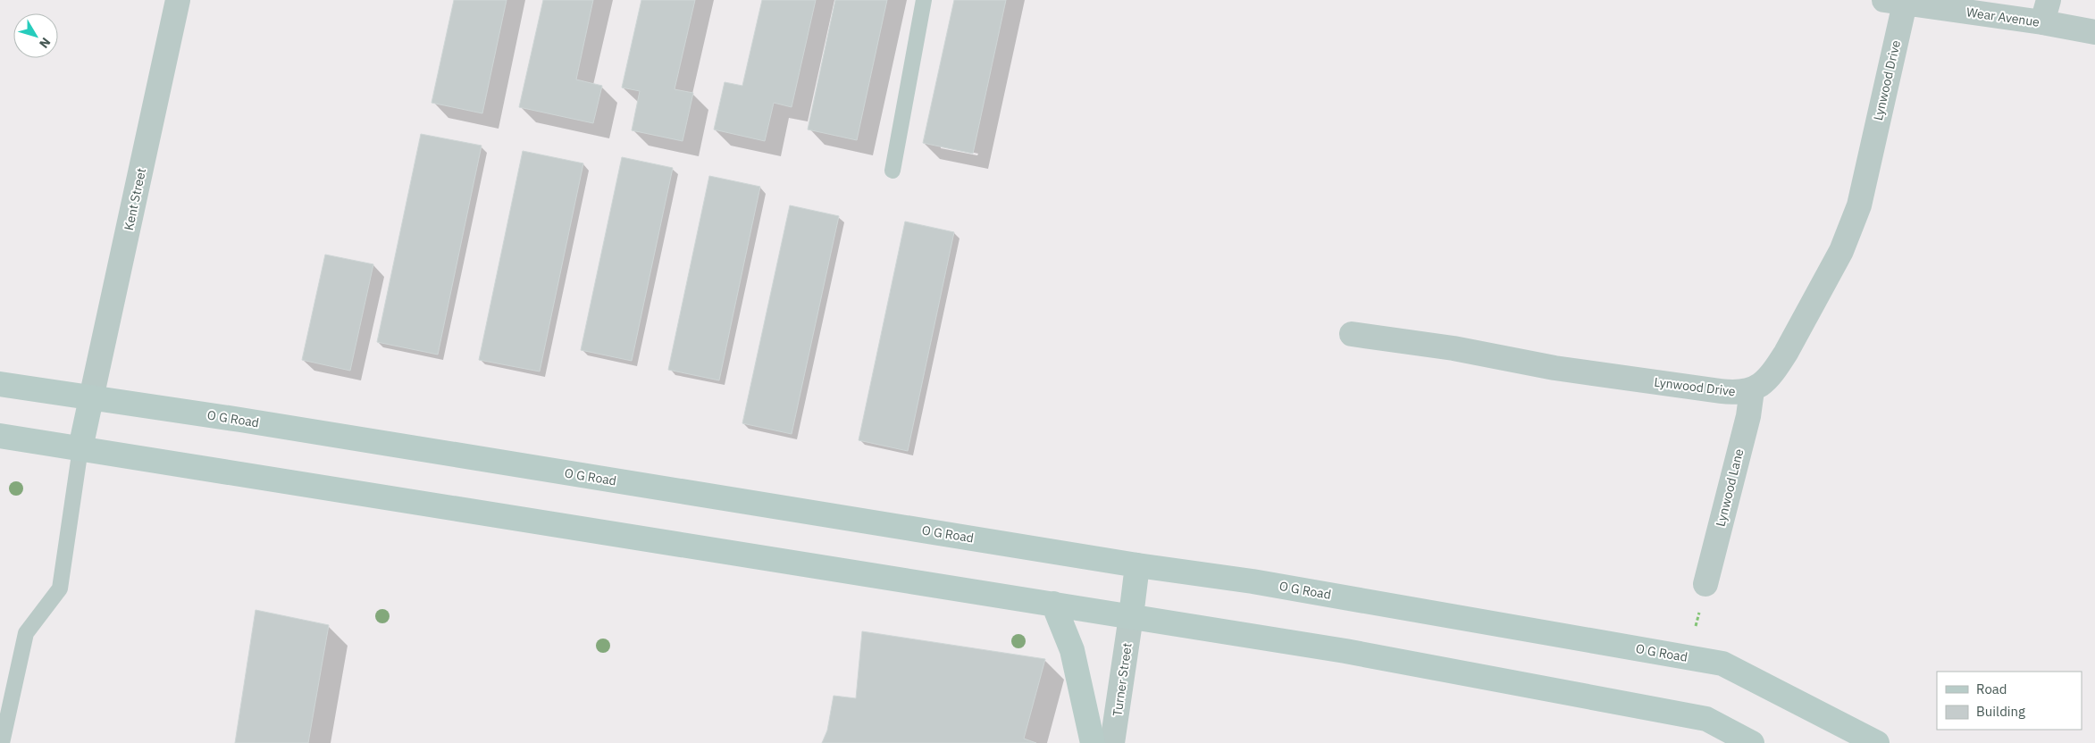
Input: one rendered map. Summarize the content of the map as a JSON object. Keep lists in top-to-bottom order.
{
  "streets": {
    "main road": ["O G Road"],
    "street": [
      "Wear Avenue",
      "Lynwood Drive",
      "Kent Street",
      "Lynwood Lane",
      "Turner Street"
    ]
  },
  "crossings": [
    ["Wear Avenue", "Lynwood Drive"],
    ["Lynwood Drive", "Lynwood Lane"],
    ["Kent Street", "O G Road"]
  ],
  "legend": ["Road", "Building"],
  "north": "bottom right"
}
